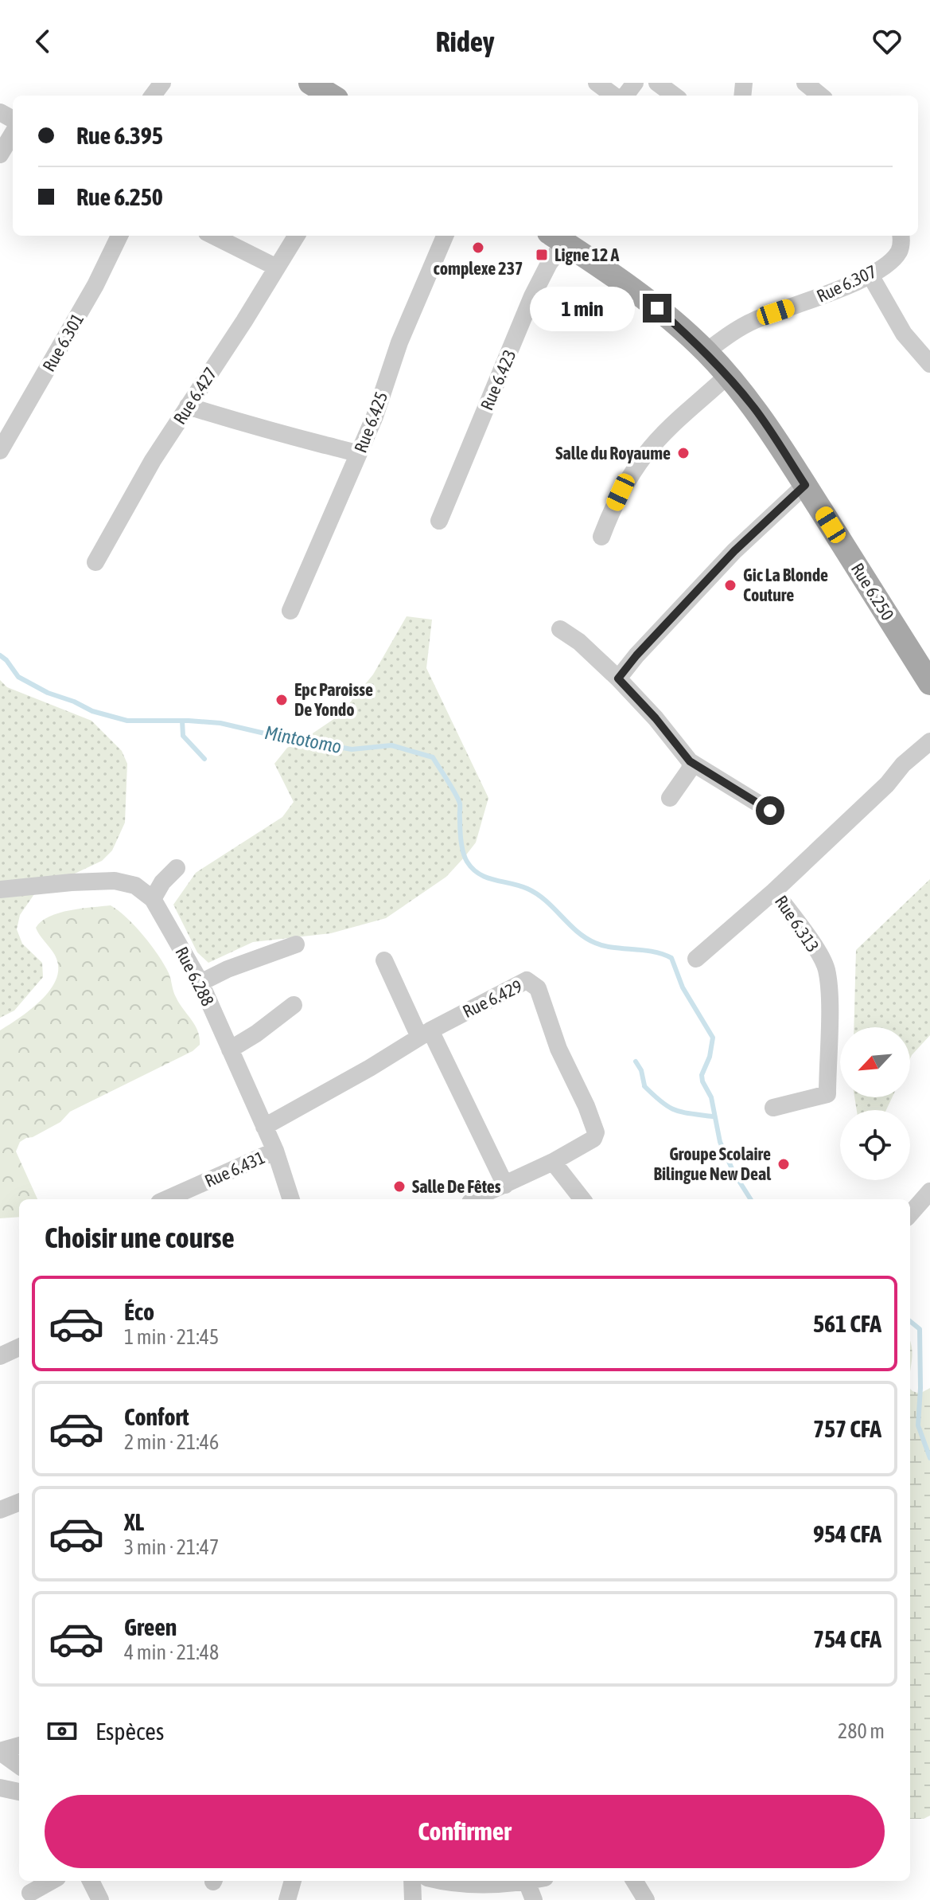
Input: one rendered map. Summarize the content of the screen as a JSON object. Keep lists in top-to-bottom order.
{
  "streets": {
    "main road": ["Rue 6.250"],
    "street": [
      "Rue 6.307",
      "Rue 6.301",
      "Rue 6.423",
      "Rue 6.427",
      "Rue 6.425",
      "Rue 6.313",
      "Rue 6.288",
      "Rue 6.429",
      "Rue 6.431"
    ]
  },
  "crossings": [
    ["Rue 6.307", "Rue 6.250"],
    ["Rue 6.423", "Rue 6.250"],
    ["Rue 6.288", "Rue 6.429"],
    ["Rue 6.288", "Rue 6.431"]
  ],
  "water": ["Mintotomo"],
  "places": {
    "other": [
      "complexe 237",
      "Salle du Royaume",
      "Gic La Blonde Couture",
      "Epc Paroisse De Yondo",
      "Groupe Scolaire Bilingue New Deal",
      "Salle De Fêtes"
    ],
    "transit": ["Ligne 12 A"]
  },
  "north": "bottom left",
  "page": {
    "header": "Ridey",
    "banner": ["Rue 6.395", "Rue 6.250"],
    "bubble": "1 min",
    "heading": "Choisir une course",
    "list": [
      {
        "name": "Éco",
        "note": "1 min · 21:45",
        "value": "561 CFA"
      },
      {
        "name": "Confort",
        "note": "2 min · 21:46",
        "value": "757 CFA"
      },
      {
        "name": "XL",
        "note": "3 min · 21:47",
        "value": "954 CFA"
      },
      {
        "name": "Green",
        "note": "4 min · 21:48",
        "value": "754 CFA"
      }
    ],
    "pay": ["Espèces", "280 m"],
    "buttons": "Confirmer"
  }
}
